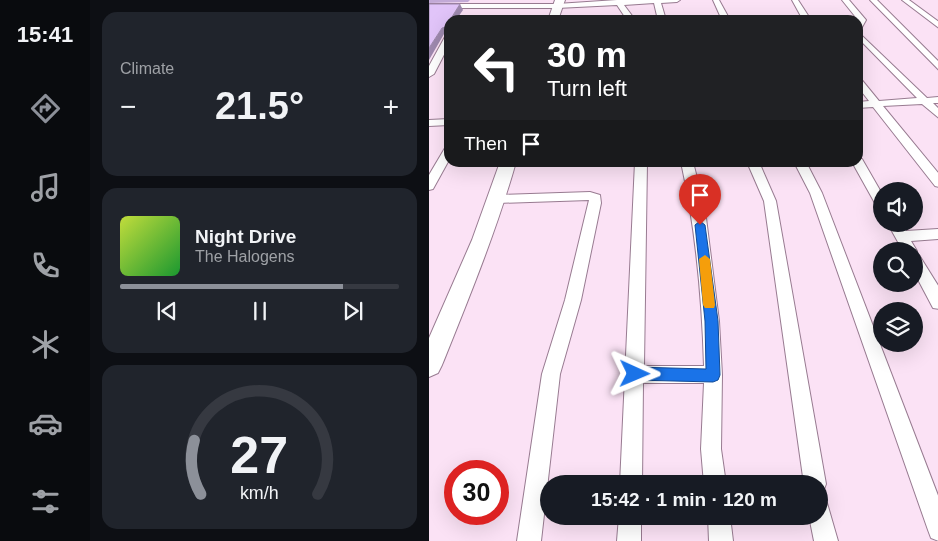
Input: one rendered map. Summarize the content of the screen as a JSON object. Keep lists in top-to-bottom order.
{
  "page": {
    "tabs": "15:41",
    "tile": "Climate",
    "turn": ["30 m", "Turn left"],
    "heat": ["−", "21.5°", "+"],
    "then": "Then",
    "song": ["Night Drive", "The Halogens"],
    "limit": "30",
    "trip": "15:42 · 1 min · 120 m",
    "gauge": ["27", "km/h"]
  }
}
